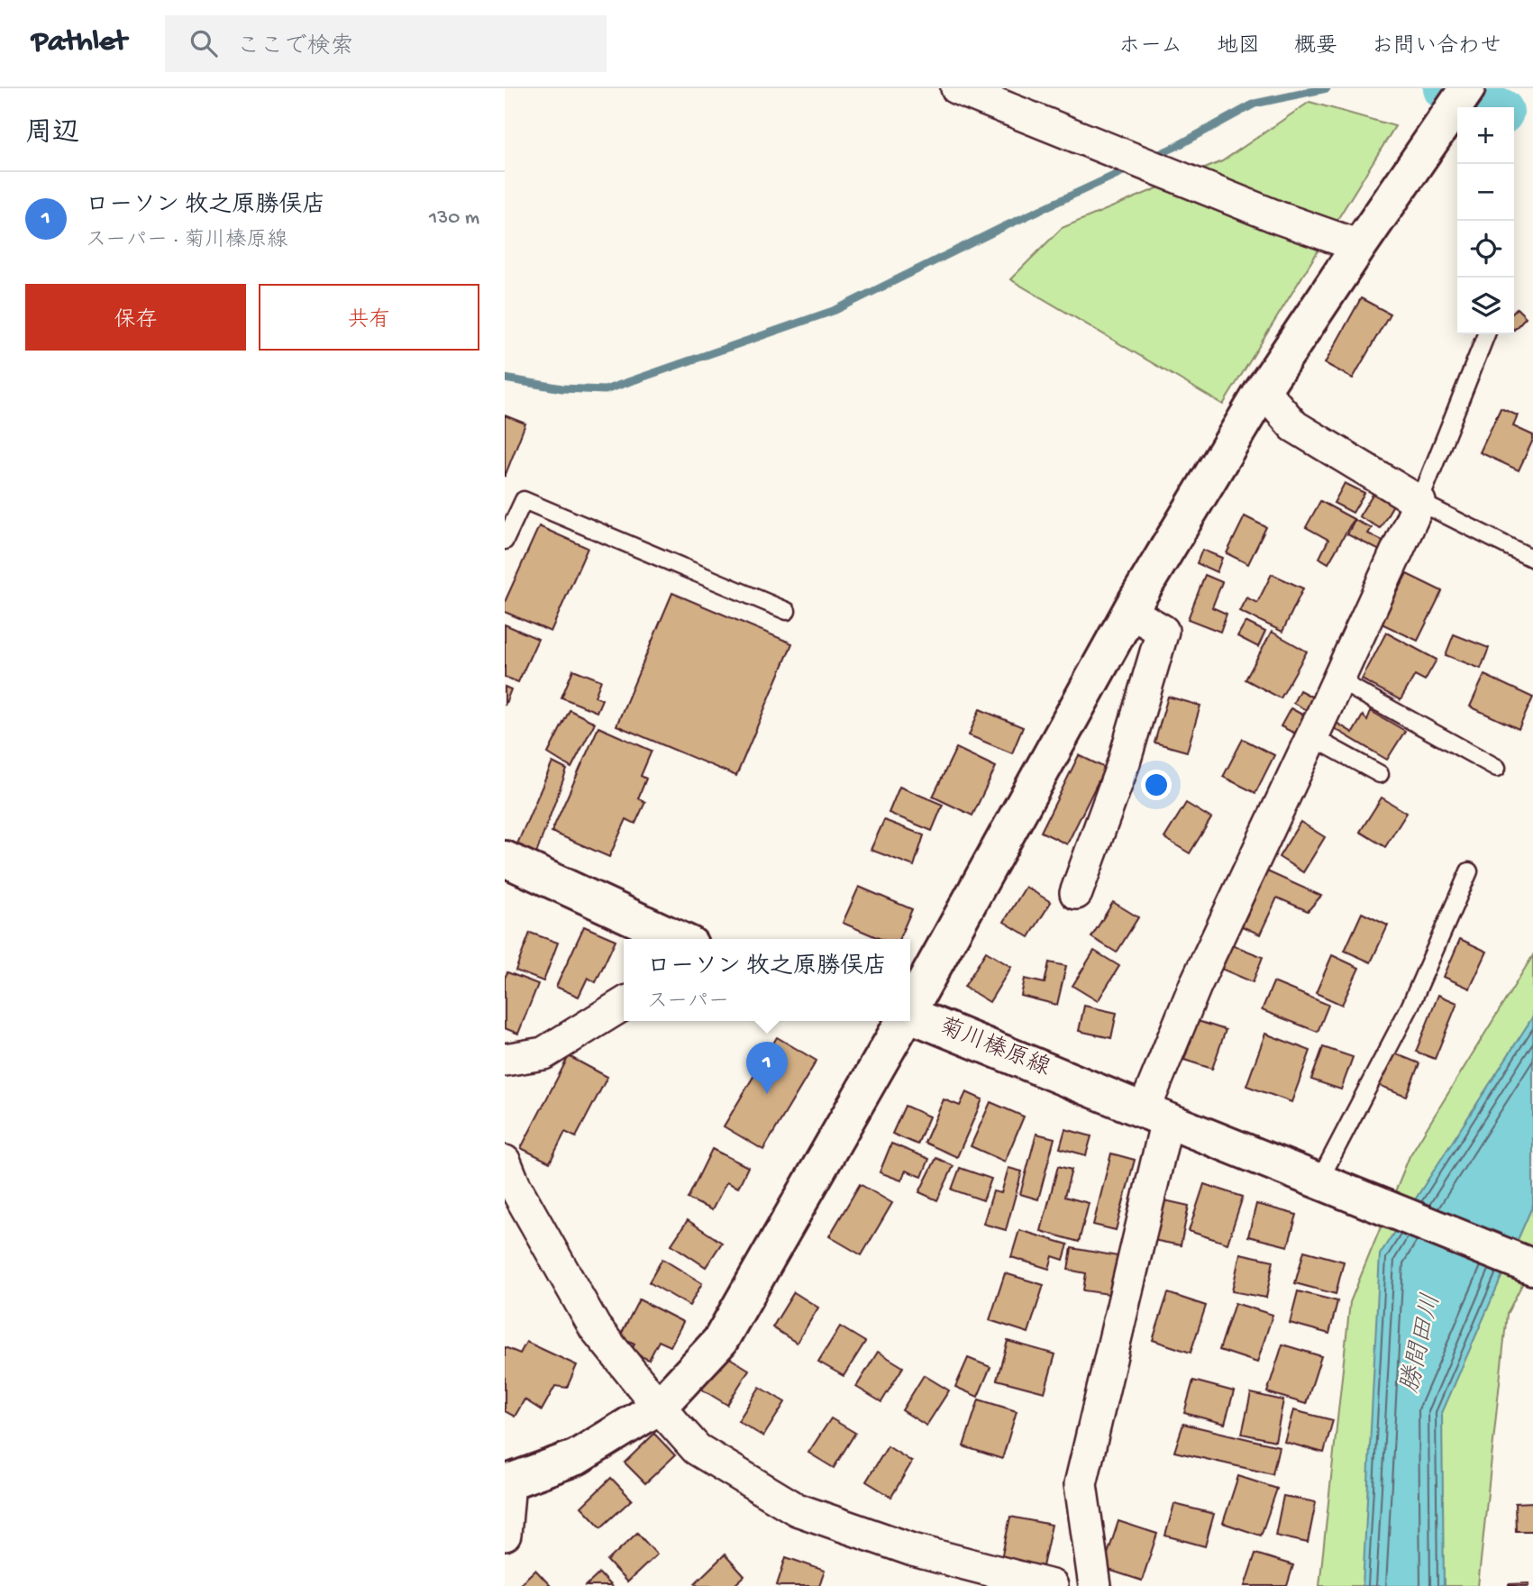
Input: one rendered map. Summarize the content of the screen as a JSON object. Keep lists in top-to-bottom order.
{
  "streets": {
    "main road": ["菊川榛原線"]
  },
  "water": ["勝間田川"],
  "page": {
    "header": "Pathlet",
    "search": "ここで検索",
    "nav": [
      "ホーム",
      "地図",
      "概要",
      "お問い合わせ"
    ],
    "heading": "周辺",
    "map_buttons": ["+", "−"],
    "list": [
      {
        "mark": "1",
        "name": "ローソン 牧之原勝俣店",
        "note": "スーパー · 菊川榛原線",
        "value": "130 m"
      }
    ],
    "buttons": ["保存", "共有"],
    "popup": ["ローソン 牧之原勝俣店", "スーパー"],
    "pins": "1"
  }
}
